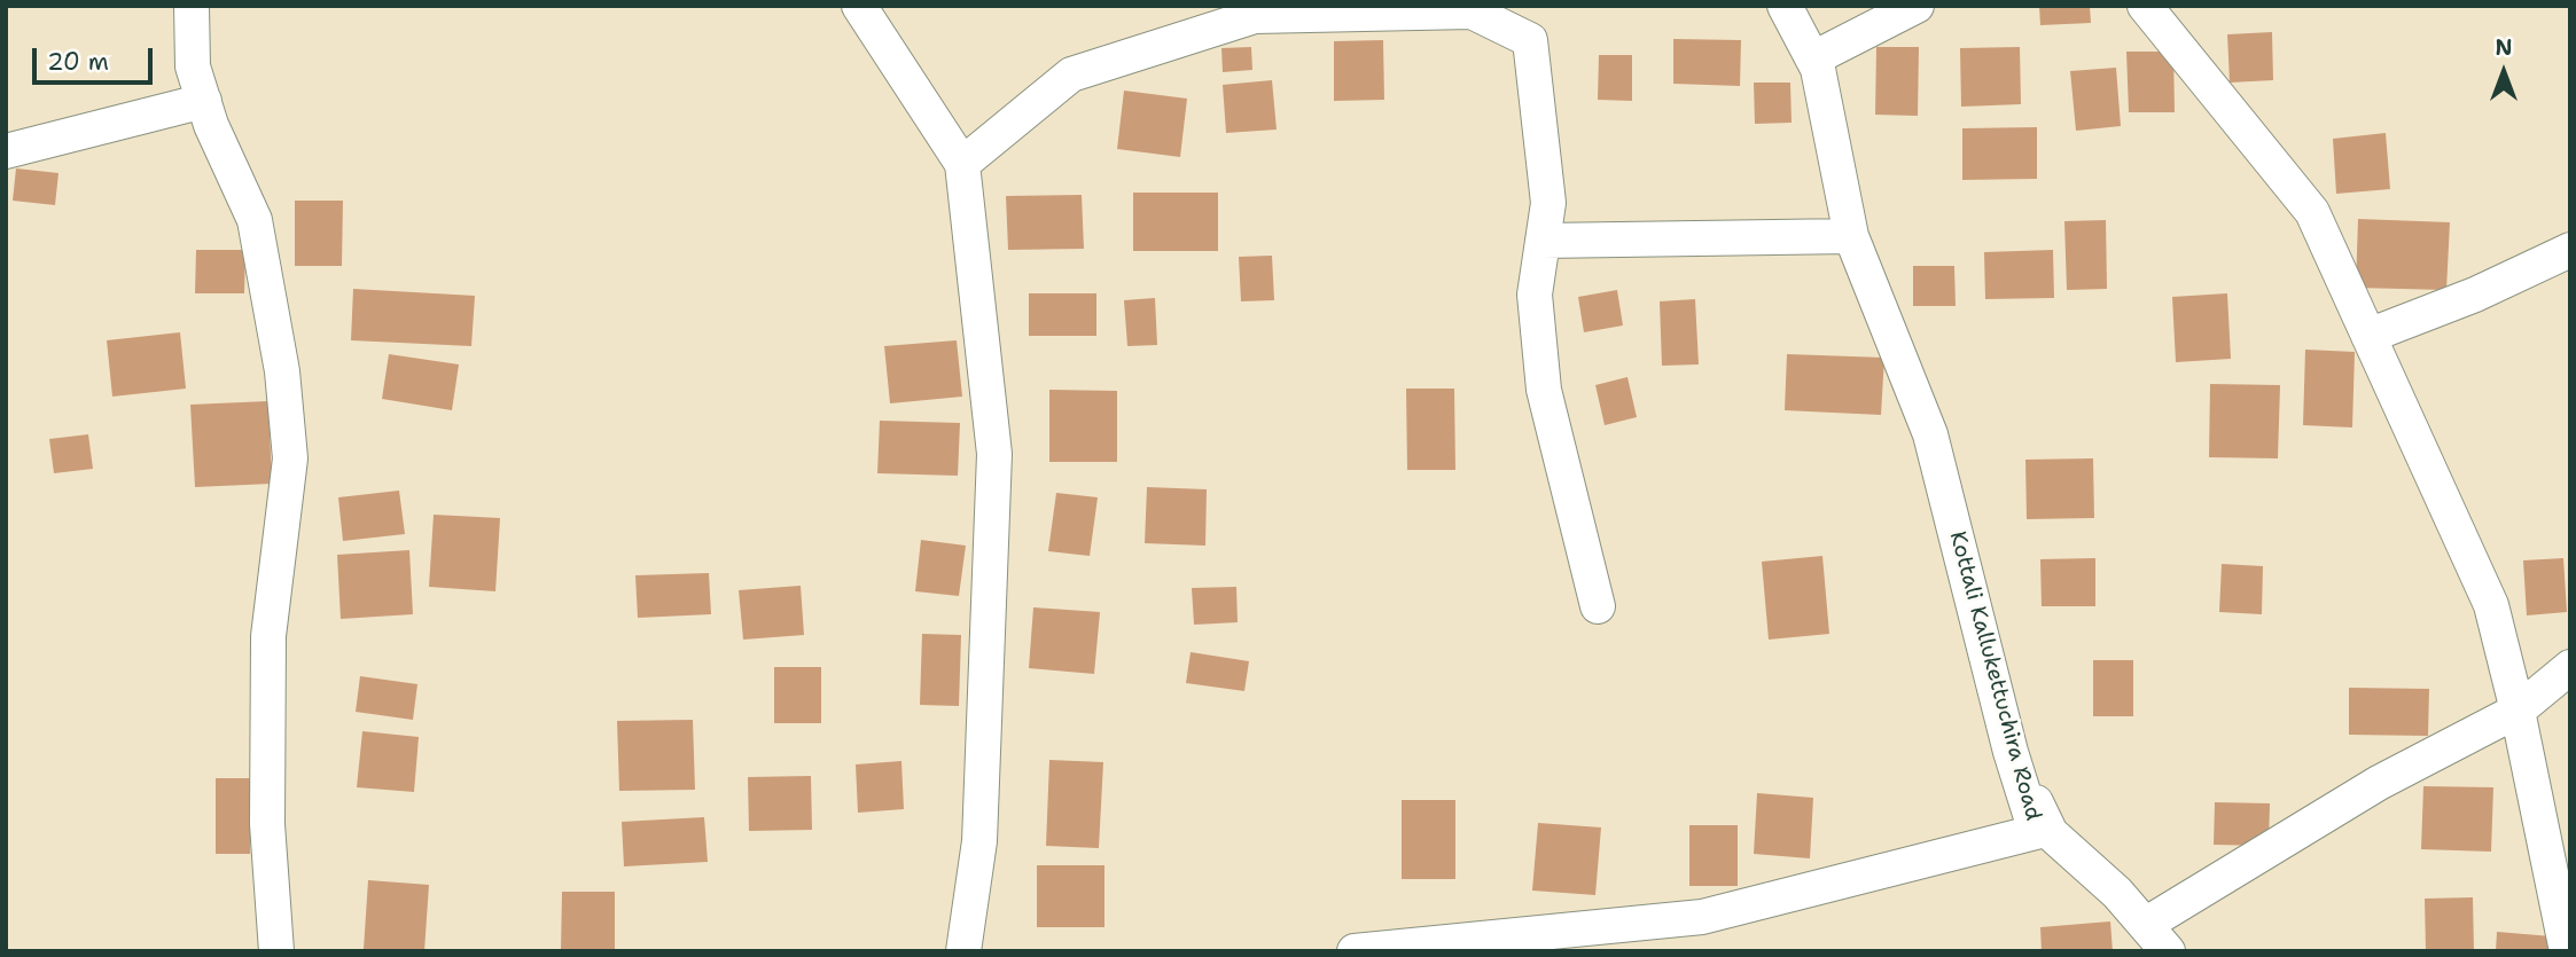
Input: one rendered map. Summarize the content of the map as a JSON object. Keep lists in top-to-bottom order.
{
  "streets": {
    "street": ["Kottali Kallukettuchira Road"]
  },
  "scale_bar": "20 m",
  "north": "top"
}
